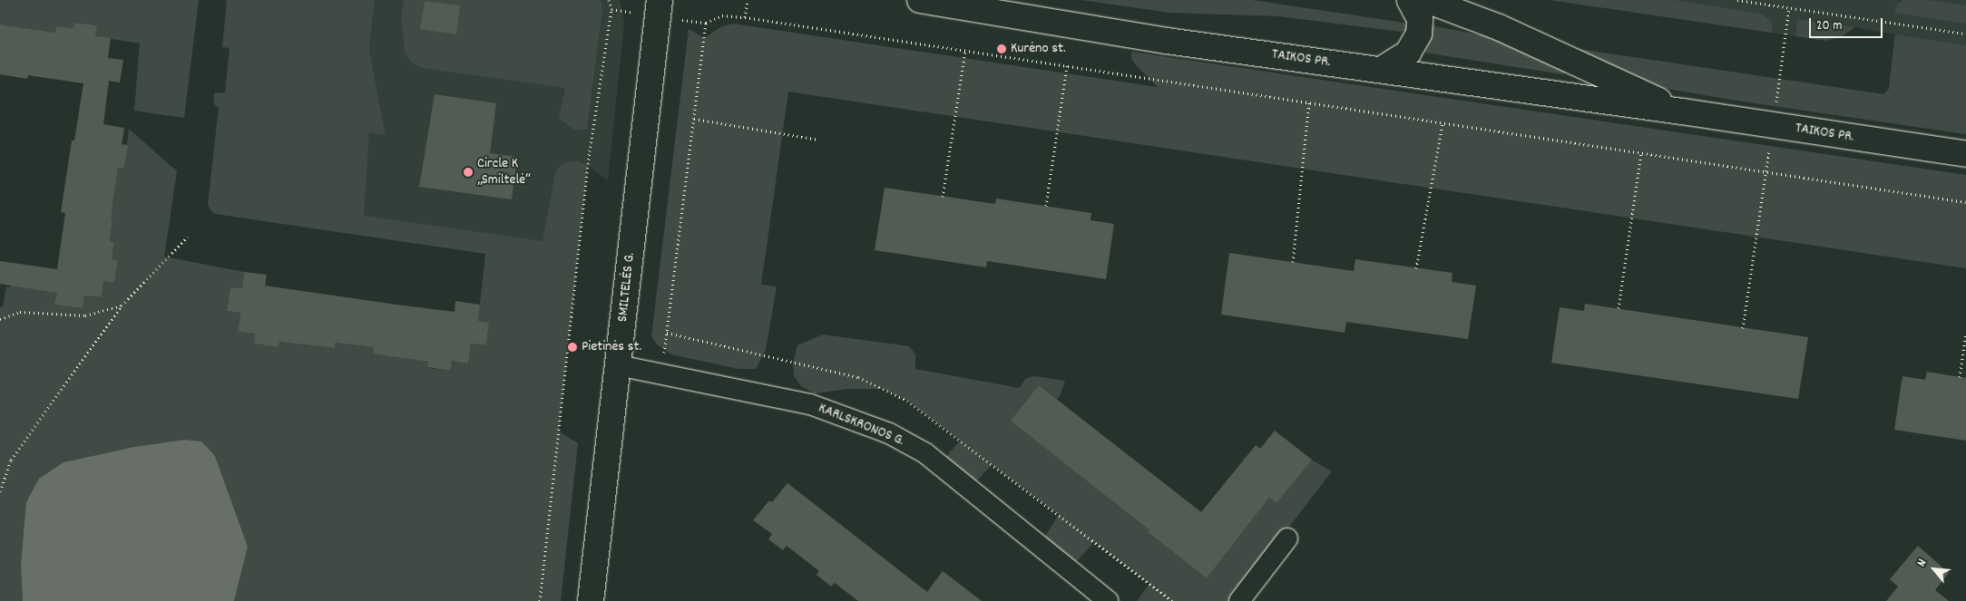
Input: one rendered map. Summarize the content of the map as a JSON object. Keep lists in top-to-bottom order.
{
  "streets": {
    "main road": ["TAIKOS PR.", "SMILTELĖS G."],
    "street": ["KARLSKRONOS G."]
  },
  "crossings": [
    ["SMILTELĖS G.", "KARLSKRONOS G."]
  ],
  "places": ["Kurėno st.", "Circle K „Smiltelė“", "Pietinės st."],
  "scale_bar": "20 m",
  "north": "top left"
}
